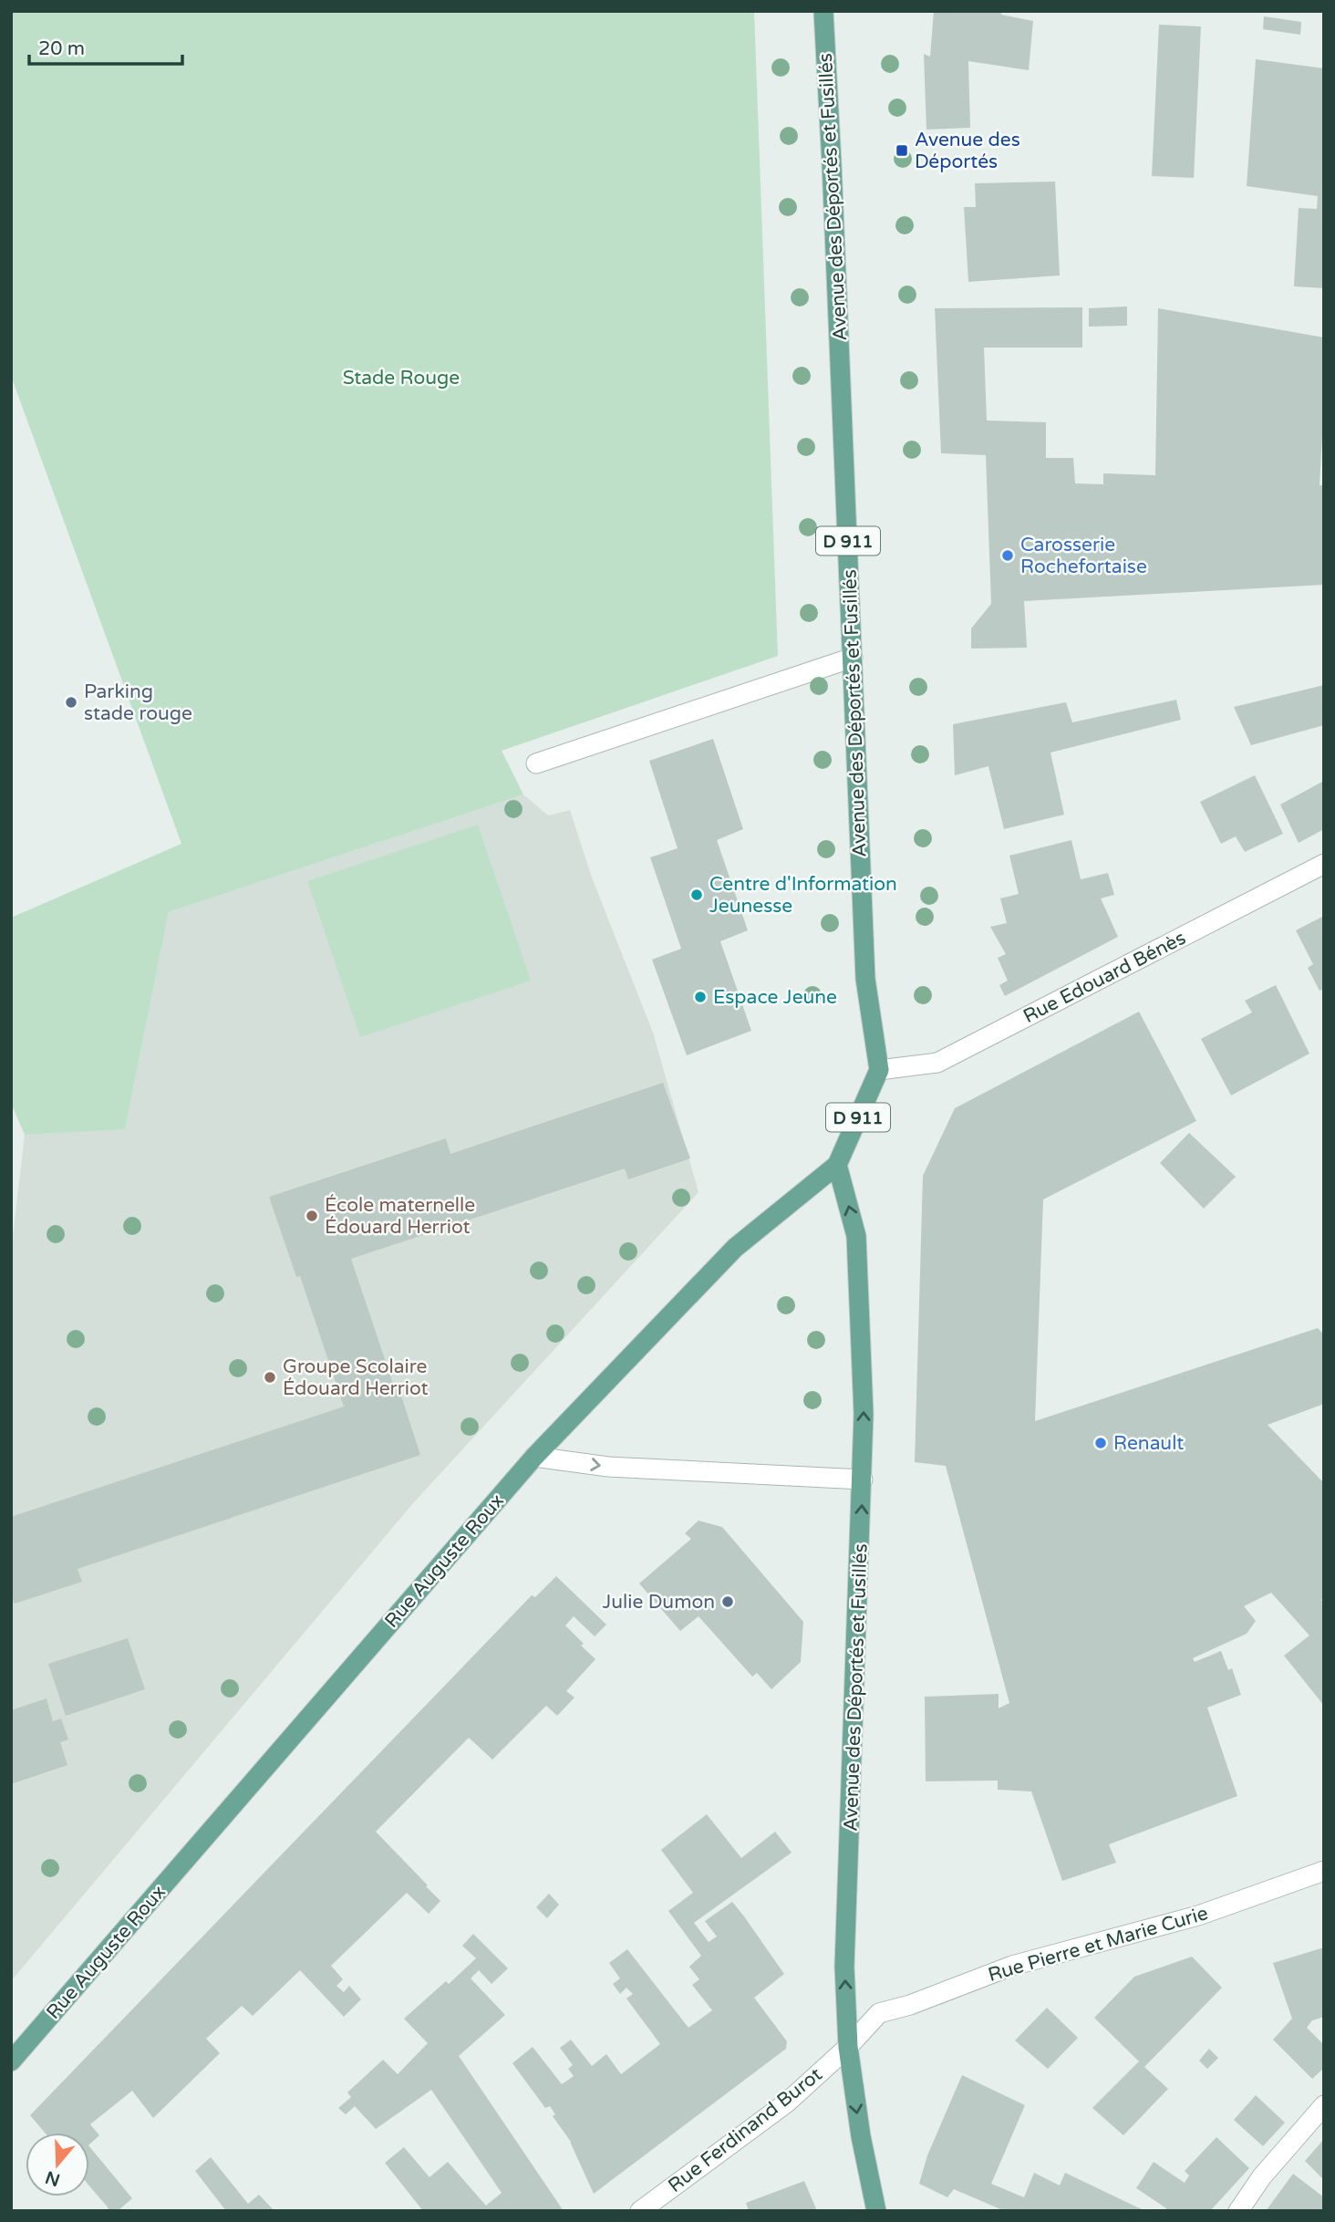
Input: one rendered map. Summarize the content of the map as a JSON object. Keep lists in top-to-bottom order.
{
  "streets": {
    "main road": ["Avenue des Déportés et Fusillés", "D 911", "Rue Auguste Roux"],
    "street": ["Rue Edouard Bénès", "Rue Pierre et Marie Curie", "Rue Ferdinand Burot"]
  },
  "crossings": [
    ["Avenue des Déportés et Fusillés", "Rue Edouard Bénès"],
    ["Avenue des Déportés et Fusillés", "Rue Auguste Roux"],
    ["Avenue des Déportés et Fusillés", "Rue Pierre et Marie Curie"],
    ["Avenue des Déportés et Fusillés", "Rue Ferdinand Burot"],
    ["Rue Edouard Bénès", "Rue Auguste Roux"],
    ["Rue Pierre et Marie Curie", "Rue Ferdinand Burot"]
  ],
  "parks": ["Stade Rouge"],
  "places": {
    "transit": ["Avenue des Déportés"],
    "other": [
      "Carosserie Rochefortaise",
      "Parking stade rouge",
      "Centre d'Information Jeunesse",
      "Espace Jeune",
      "École maternelle Édouard Herriot",
      "Groupe Scolaire Édouard Herriot",
      "Renault",
      "Julie Dumon"
    ]
  },
  "scale_bar": "20 m",
  "north": "bottom"
}
